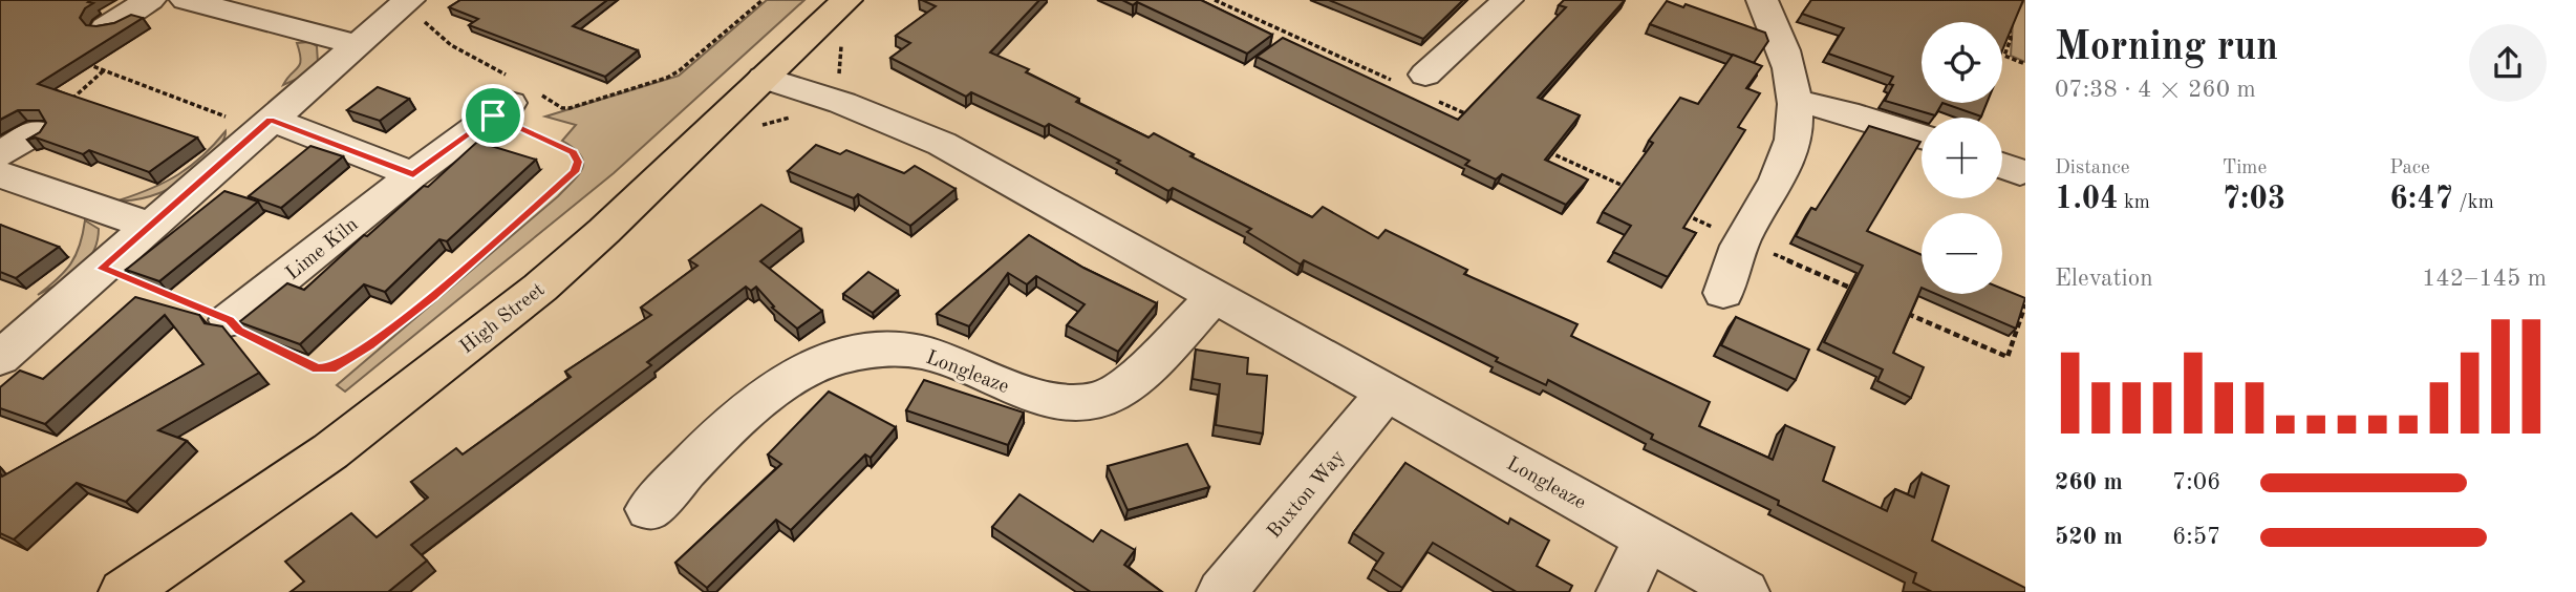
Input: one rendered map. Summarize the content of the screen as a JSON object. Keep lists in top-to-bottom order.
{
  "streets": {
    "main road": ["High Street"],
    "street": ["Lime Kiln", "Longleaze", "Buxton Way"]
  },
  "crossings": [
    ["High Street", "Longleaze"],
    ["Longleaze", "Buxton Way"]
  ],
  "page": {
    "heading": ["Morning run", "07:38 · 4 × 260 m"],
    "map_buttons": ["+", "−"],
    "stats": [
      ["Distance", "1.04 km"],
      ["Time", "7:03"],
      ["Pace", "6:47 /km"]
    ],
    "chart": ["Elevation", "142–145 m"],
    "list": [
      {
        "name": "260 m",
        "note": "7:06"
      },
      {
        "name": "520 m",
        "note": "6:57"
      }
    ]
  }
}
